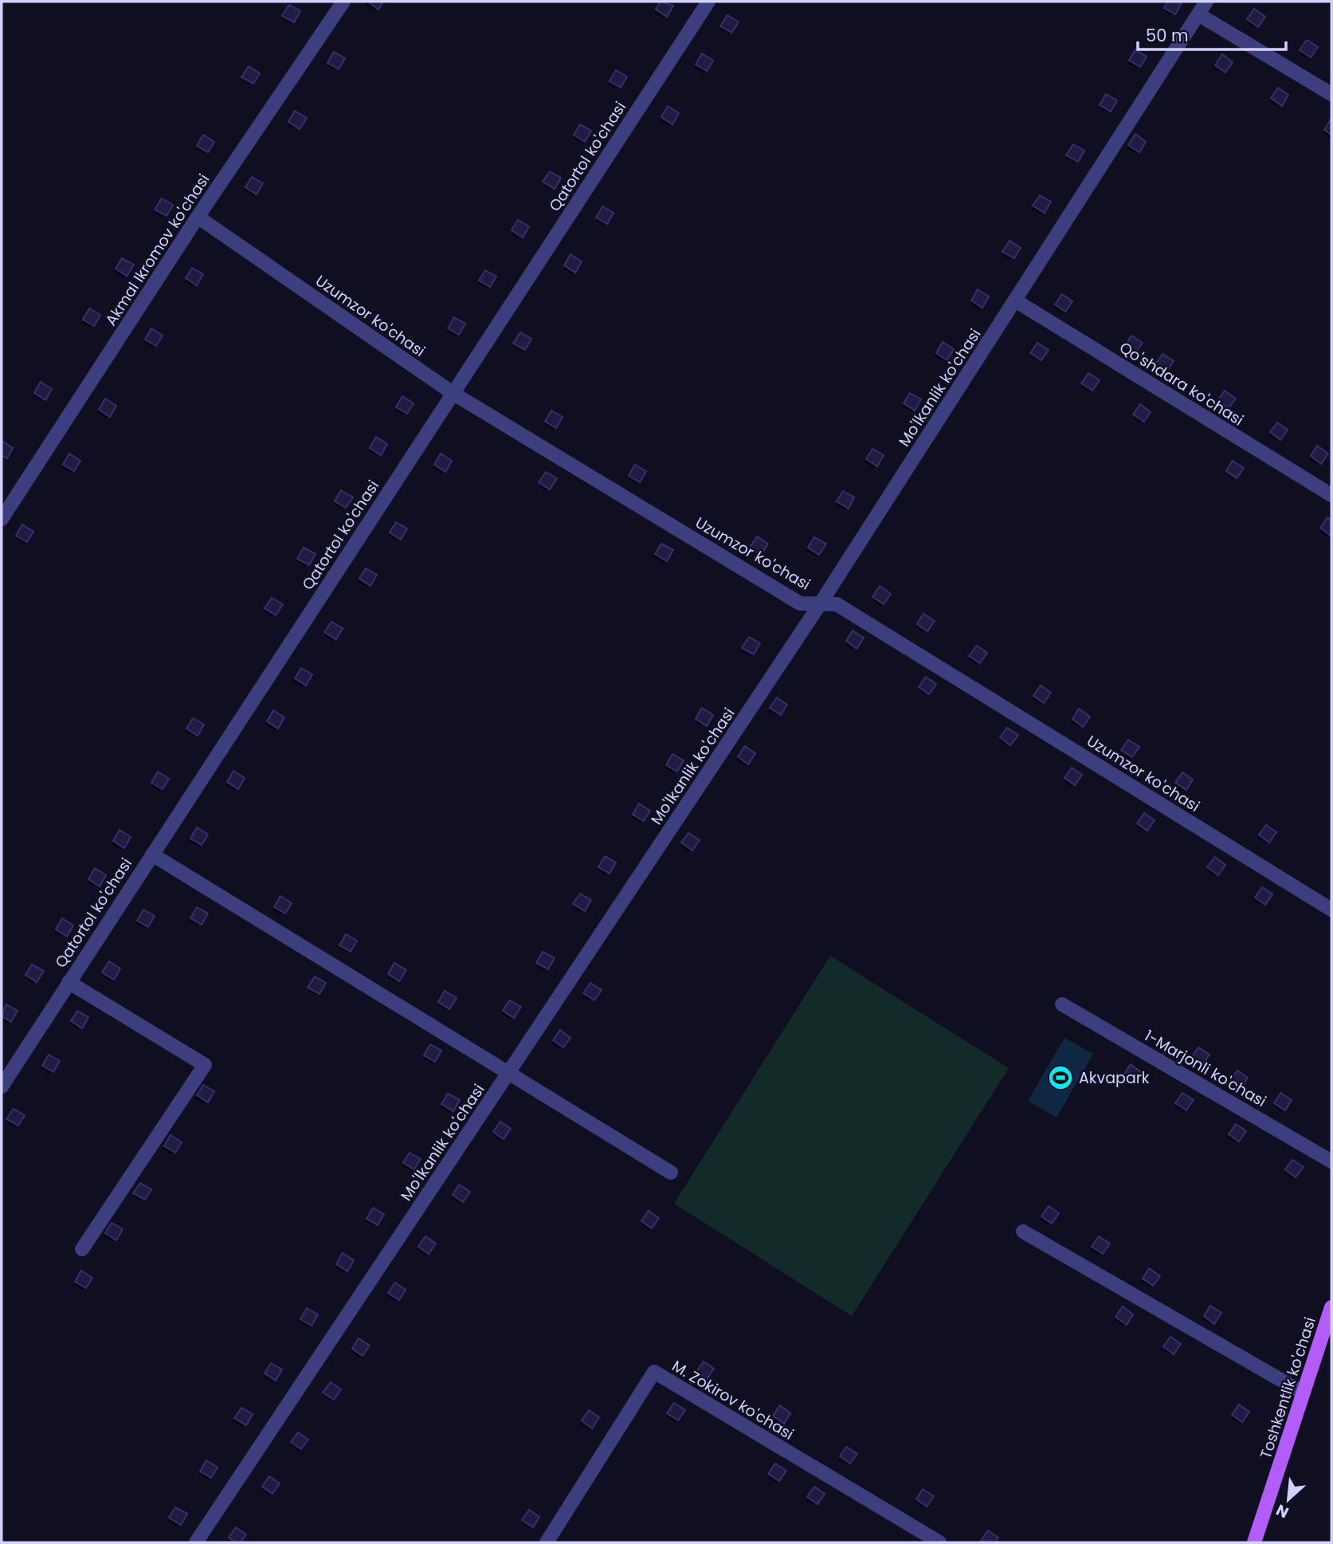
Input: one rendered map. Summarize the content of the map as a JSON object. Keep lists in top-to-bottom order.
{
  "streets": {
    "main road": ["Toshkentlik ko'chasi"],
    "street": [
      "Qatortol ko'chasi",
      "Akmal Ikromov ko'chasi",
      "Uzumzor ko'chasi",
      "Qo'shdara ko'chasi",
      "Mo'lkanlik ko'chasi",
      "1-Marjonli ko'chasi",
      "M. Zokirov ko'chasi"
    ]
  },
  "crossings": [
    ["Qatortol ko'chasi", "Uzumzor ko'chasi"],
    ["Akmal Ikromov ko'chasi", "Uzumzor ko'chasi"],
    ["Uzumzor ko'chasi", "Mo'lkanlik ko'chasi"],
    ["Qo'shdara ko'chasi", "Mo'lkanlik ko'chasi"]
  ],
  "places": {
    "sports": ["Akvapark"]
  },
  "scale_bar": "50 m",
  "north": "bottom left"
}
